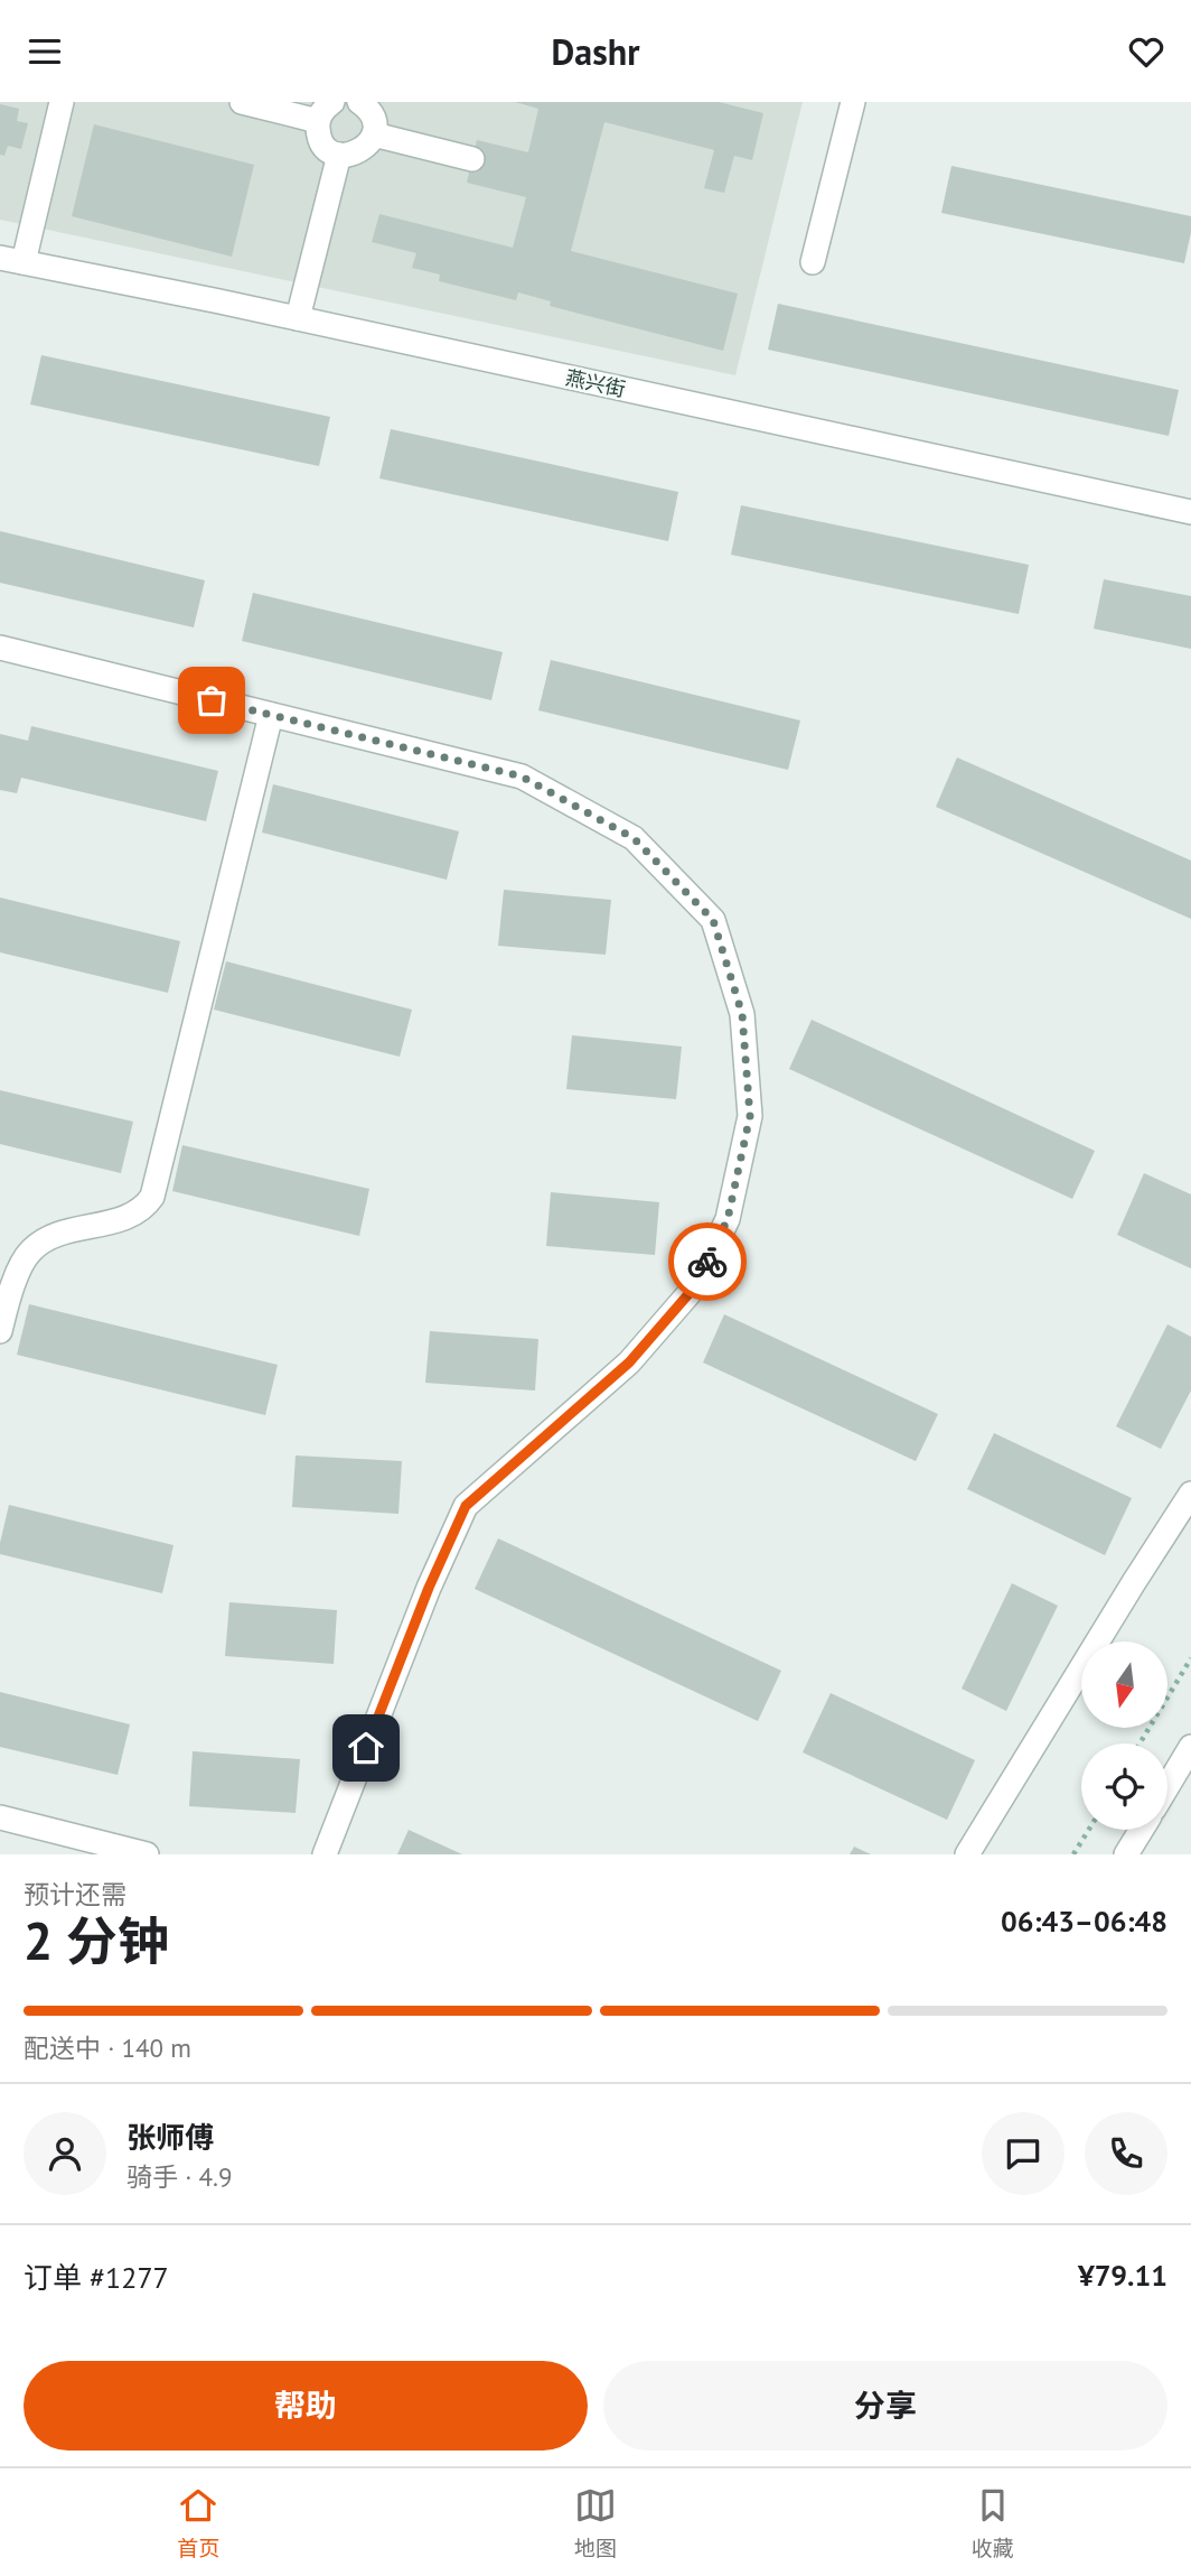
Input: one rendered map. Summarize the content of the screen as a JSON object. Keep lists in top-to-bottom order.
{
  "streets": {
    "street": ["燕兴街"]
  },
  "north": "bottom",
  "page": {
    "header": "Dashr",
    "heading": ["2 分钟", "预计还需", "06:43–06:48"],
    "panel": [
      "张师傅",
      "骑手 · 4.9",
      "订单 #1277",
      "¥79.11"
    ],
    "bar": "配送中 · 140 m",
    "buttons": ["帮助", "分享"],
    "tabs": ["首页", "地图", "收藏"]
  }
}
